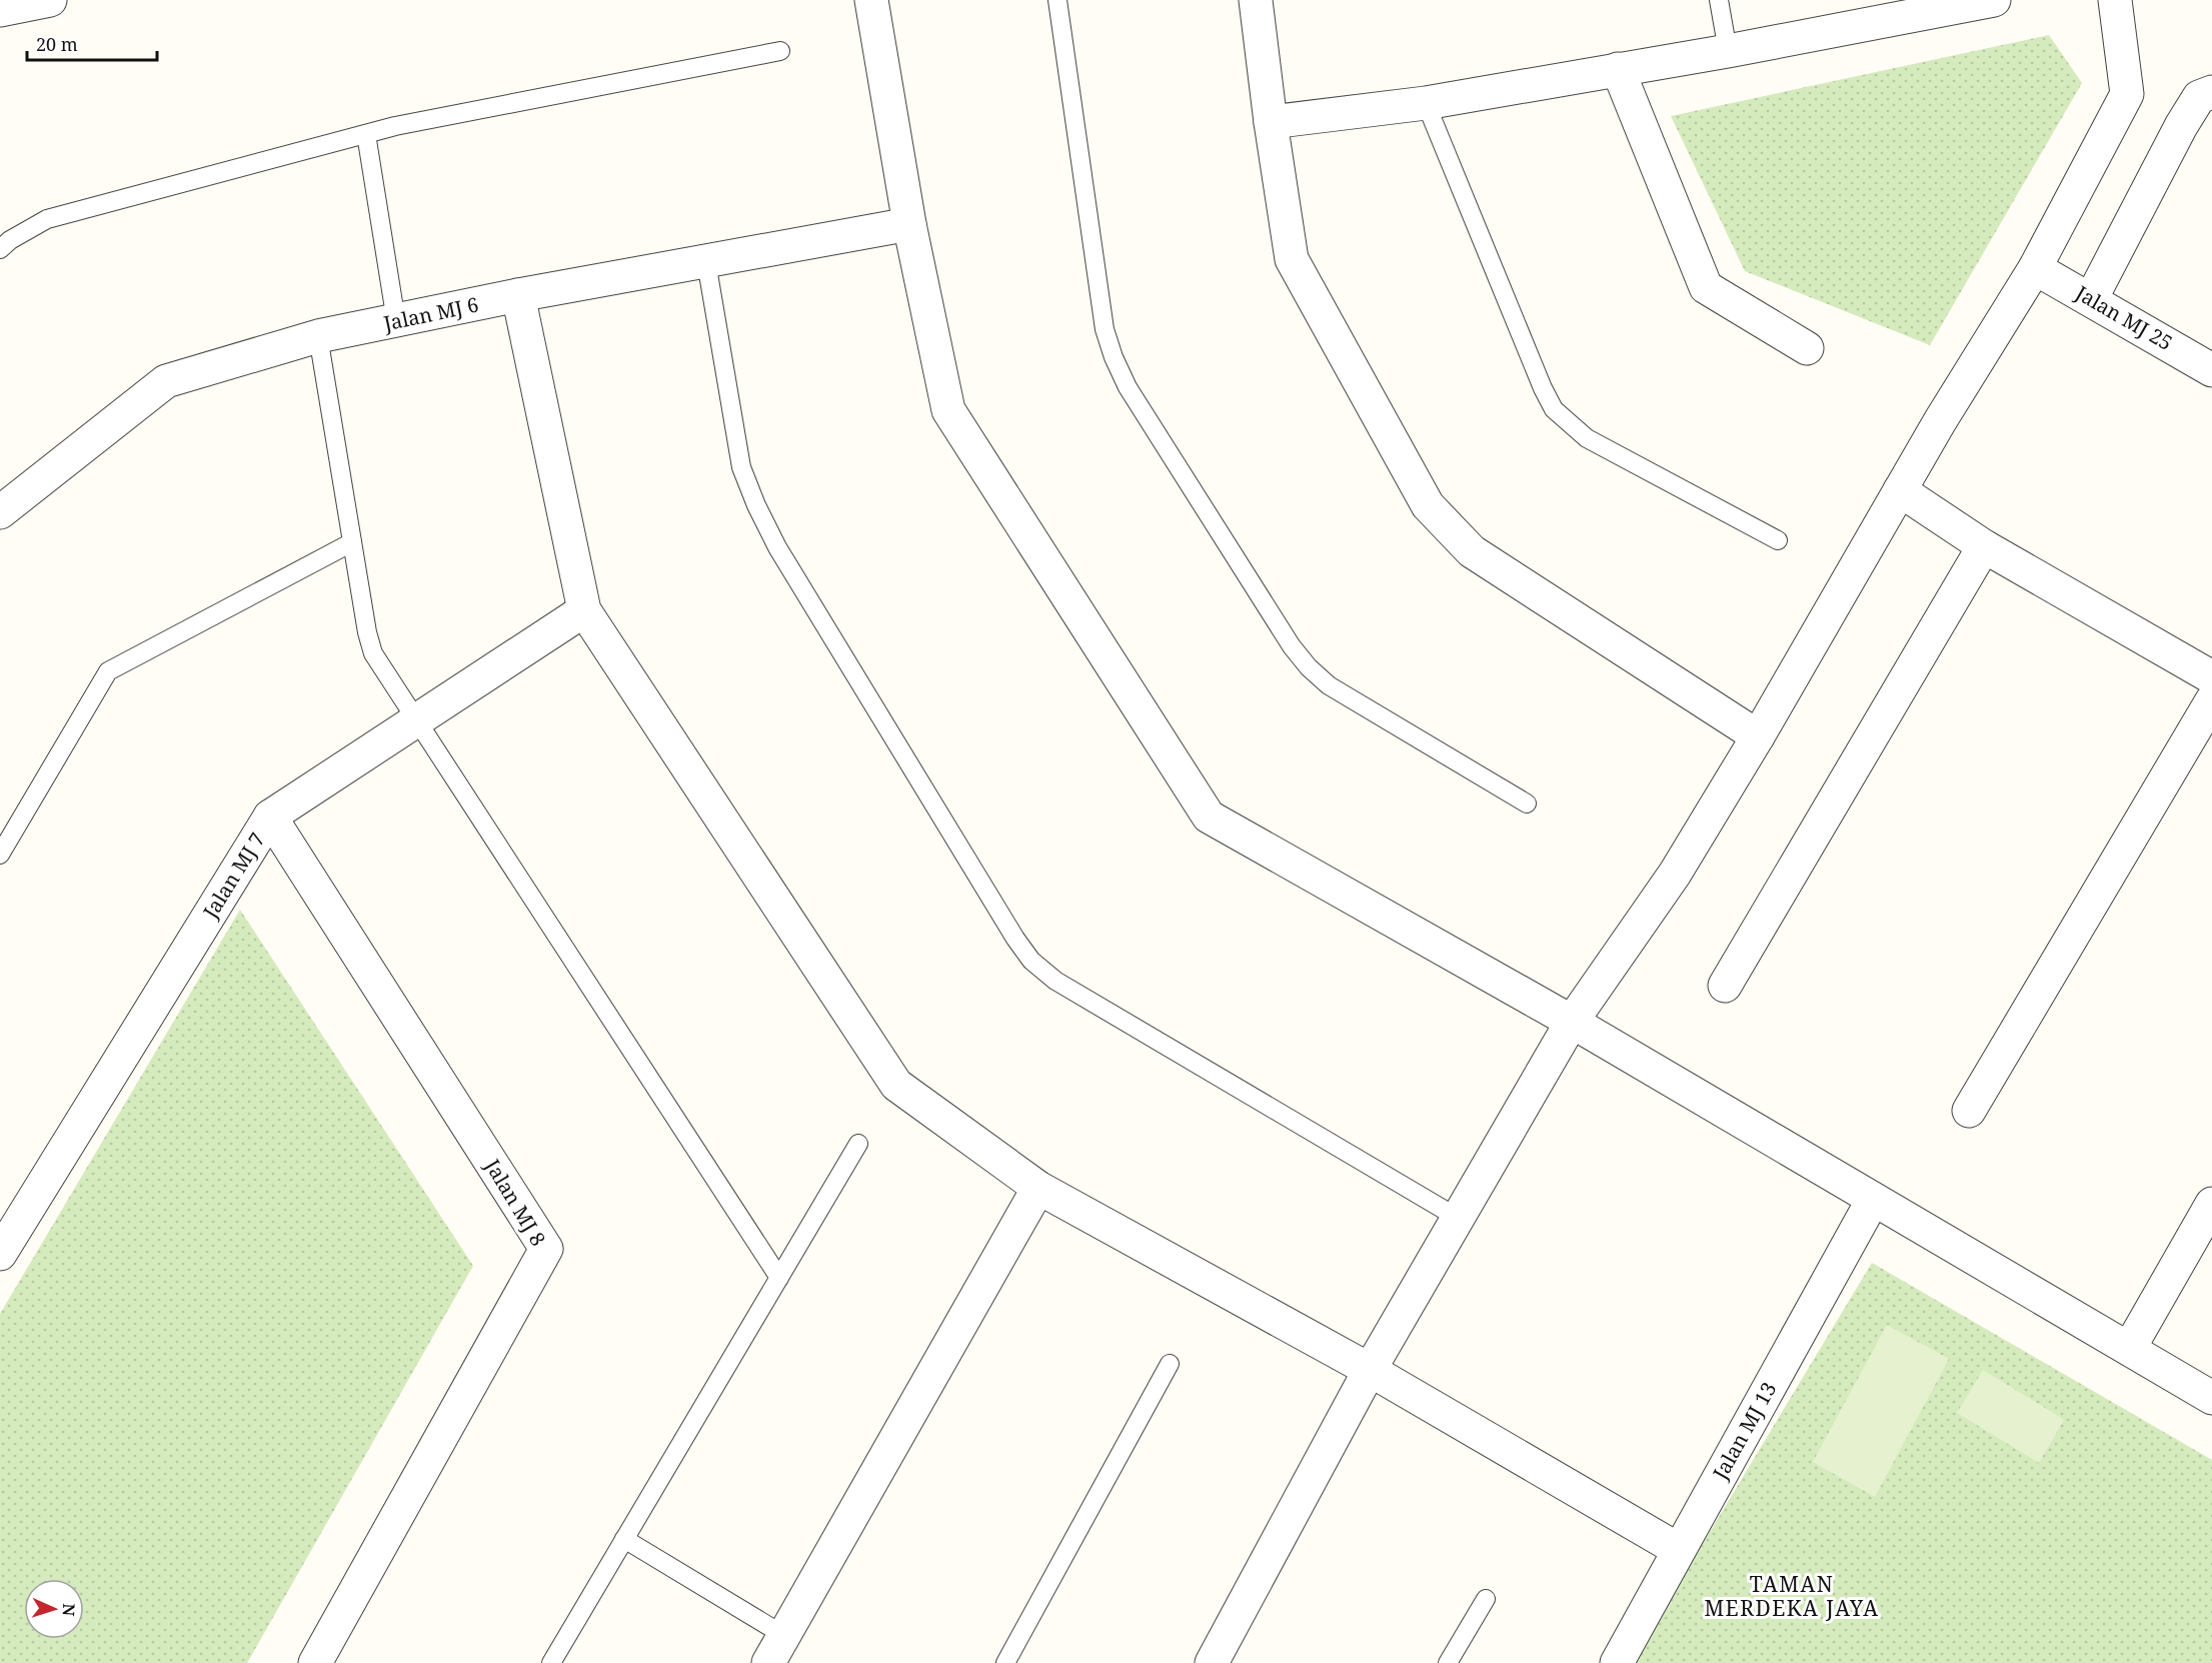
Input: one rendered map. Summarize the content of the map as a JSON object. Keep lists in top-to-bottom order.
{
  "streets": {
    "street": [
      "Jalan MJ 6",
      "Jalan MJ 25",
      "Jalan MJ 7",
      "Jalan MJ 8",
      "Jalan MJ 13"
    ]
  },
  "crossings": [
    ["Jalan MJ 7", "Jalan MJ 8"]
  ],
  "districts": ["TAMAN MERDEKA JAYA"],
  "scale_bar": "20 m",
  "north": "right"
}
